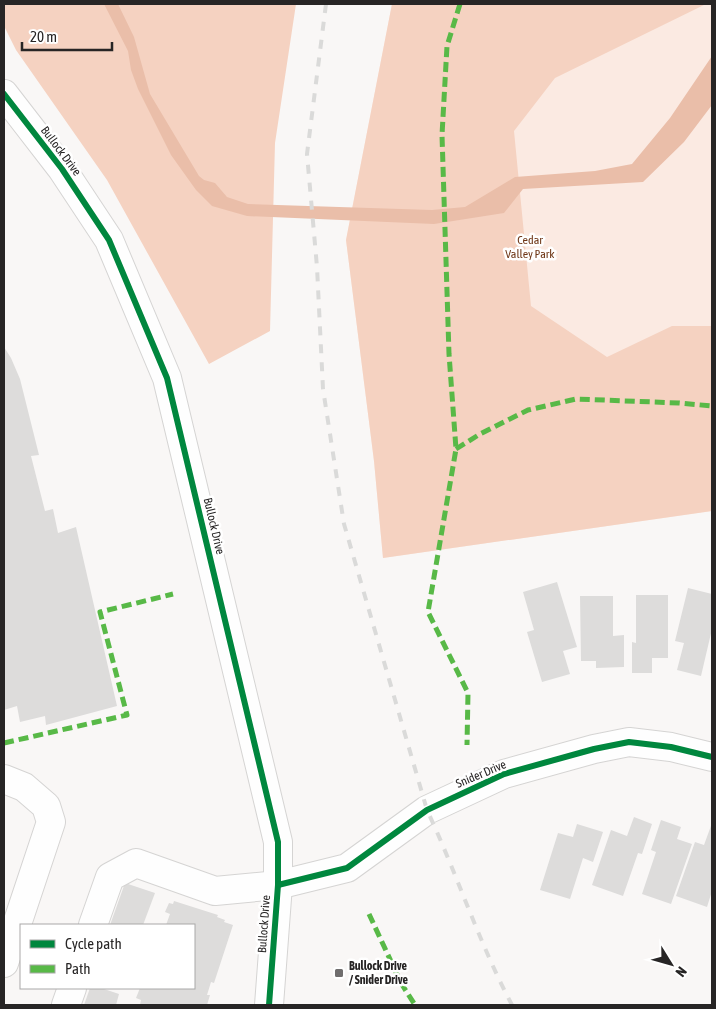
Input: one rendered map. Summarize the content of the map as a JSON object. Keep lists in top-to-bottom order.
{
  "streets": {
    "street": ["Bullock Drive", "Snider Drive"]
  },
  "crossings": [
    ["Bullock Drive", "Snider Drive"]
  ],
  "parks": ["Cedar Valley Park"],
  "places": {
    "transit": ["Bullock Drive / Snider Drive"]
  },
  "legend": ["Cycle path", "Path"],
  "scale_bar": "20 m",
  "north": "bottom right"
}
